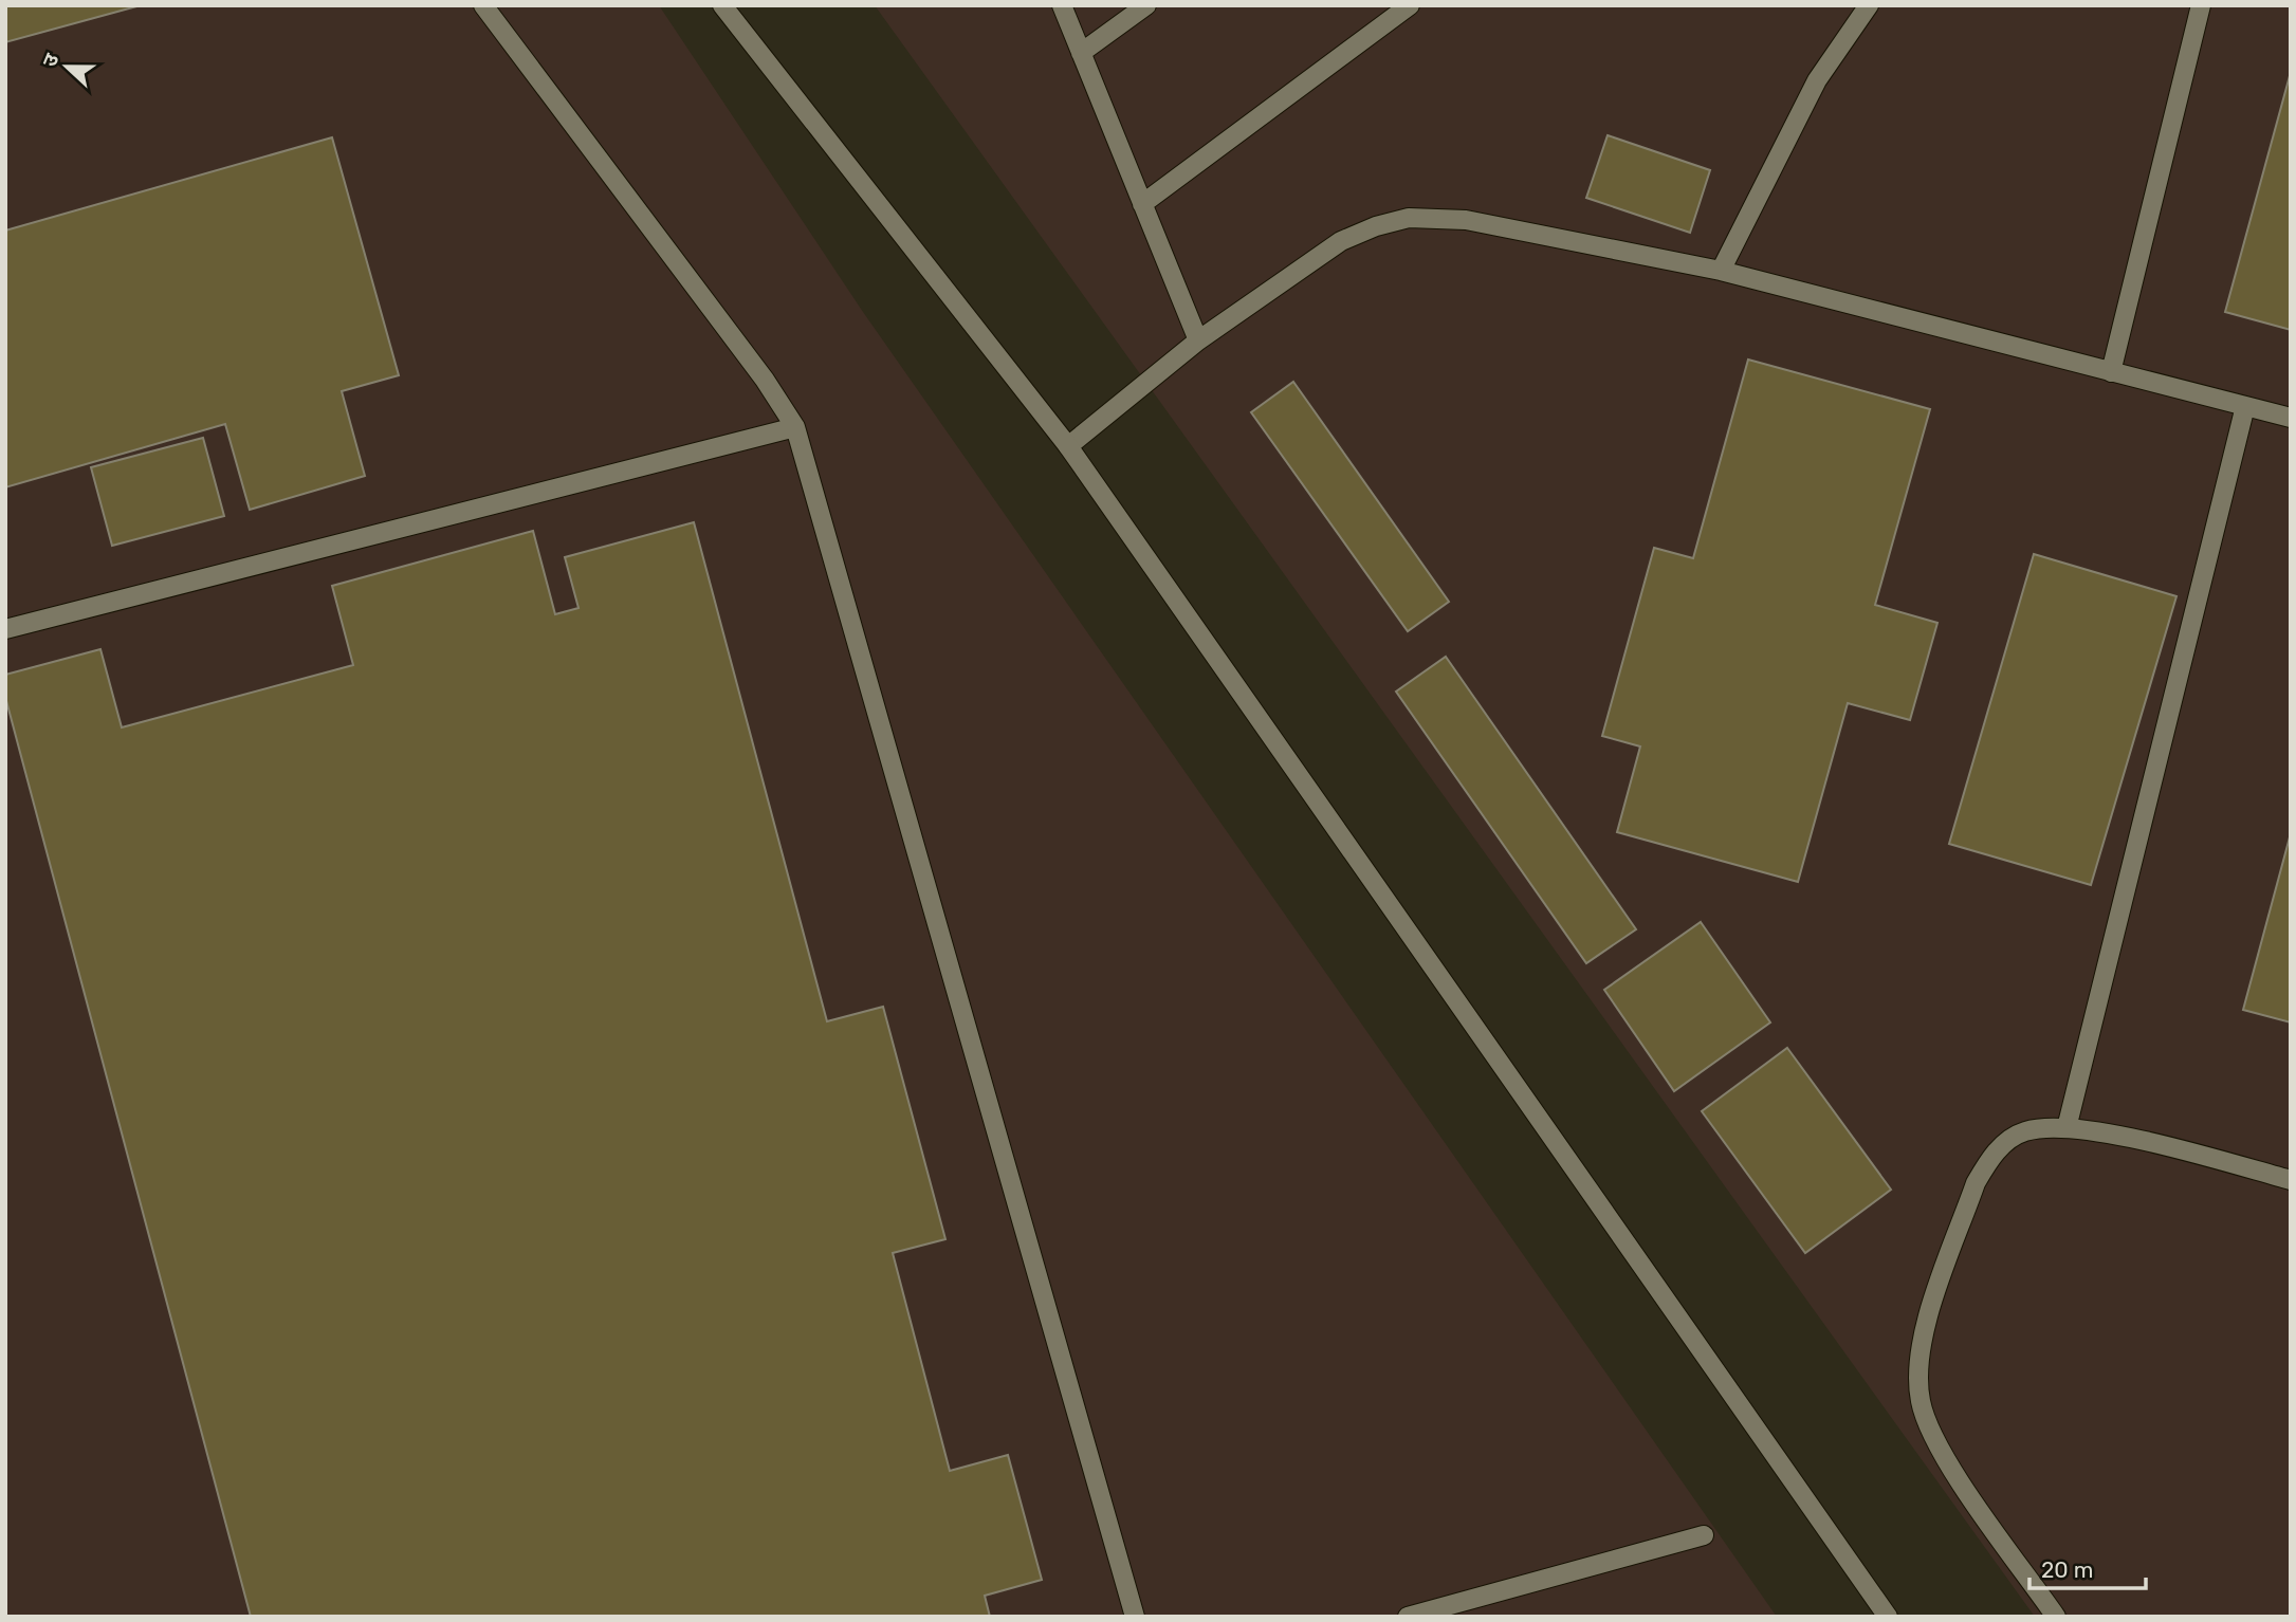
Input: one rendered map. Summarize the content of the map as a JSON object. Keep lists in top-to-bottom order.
{
  "scale_bar": "20 m",
  "north": "left"
}
